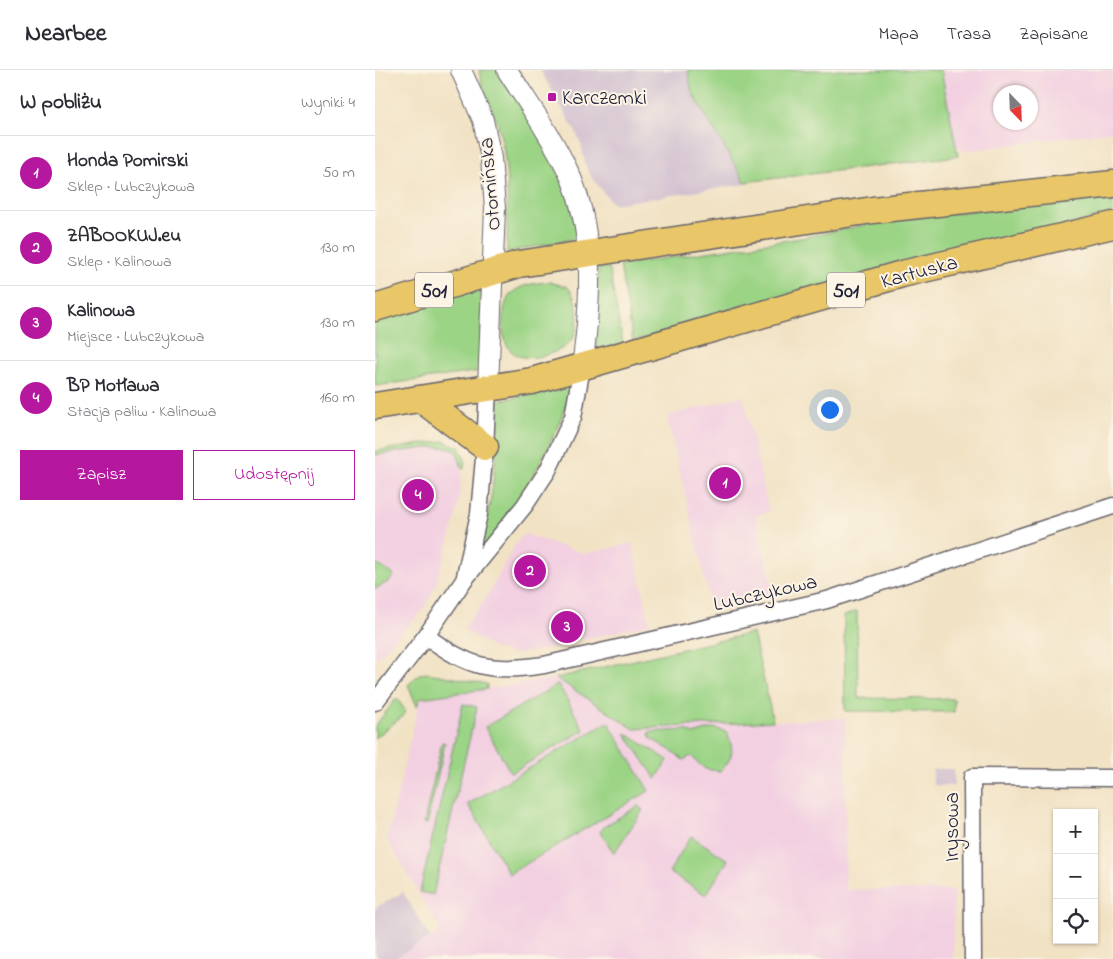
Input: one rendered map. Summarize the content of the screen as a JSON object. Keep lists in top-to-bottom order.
{
  "streets": {
    "main road": ["Kartuska", "501"],
    "street": ["Otomińska", "Lubczykowa", "Irysowa"]
  },
  "crossings": [
    ["Otomińska", "501"],
    ["Kartuska", "501"]
  ],
  "places": {
    "transit": ["Karczemki"]
  },
  "north": "bottom right",
  "page": {
    "header": "Nearbee",
    "nav": ["Mapa", "Trasa", "Zapisane"],
    "heading": ["W pobliżu", "Wyniki: 4"],
    "list": [
      {
        "mark": "1",
        "name": "Honda Pomirski",
        "note": "Sklep · Lubczykowa",
        "value": "50 m"
      },
      {
        "mark": "2",
        "name": "ZABOOKUJ.eu",
        "note": "Sklep · Kalinowa",
        "value": "130 m"
      },
      {
        "mark": "3",
        "name": "Kalinowa",
        "note": "Miejsce · Lubczykowa",
        "value": "130 m"
      },
      {
        "mark": "4",
        "name": "BP Motława",
        "note": "Stacja paliw · Kalinowa",
        "value": "160 m"
      }
    ],
    "buttons": ["Zapisz", "Udostępnij"],
    "pins": [
      "1",
      "4",
      "2",
      "3"
    ],
    "map_buttons": ["+", "−"]
  }
}
